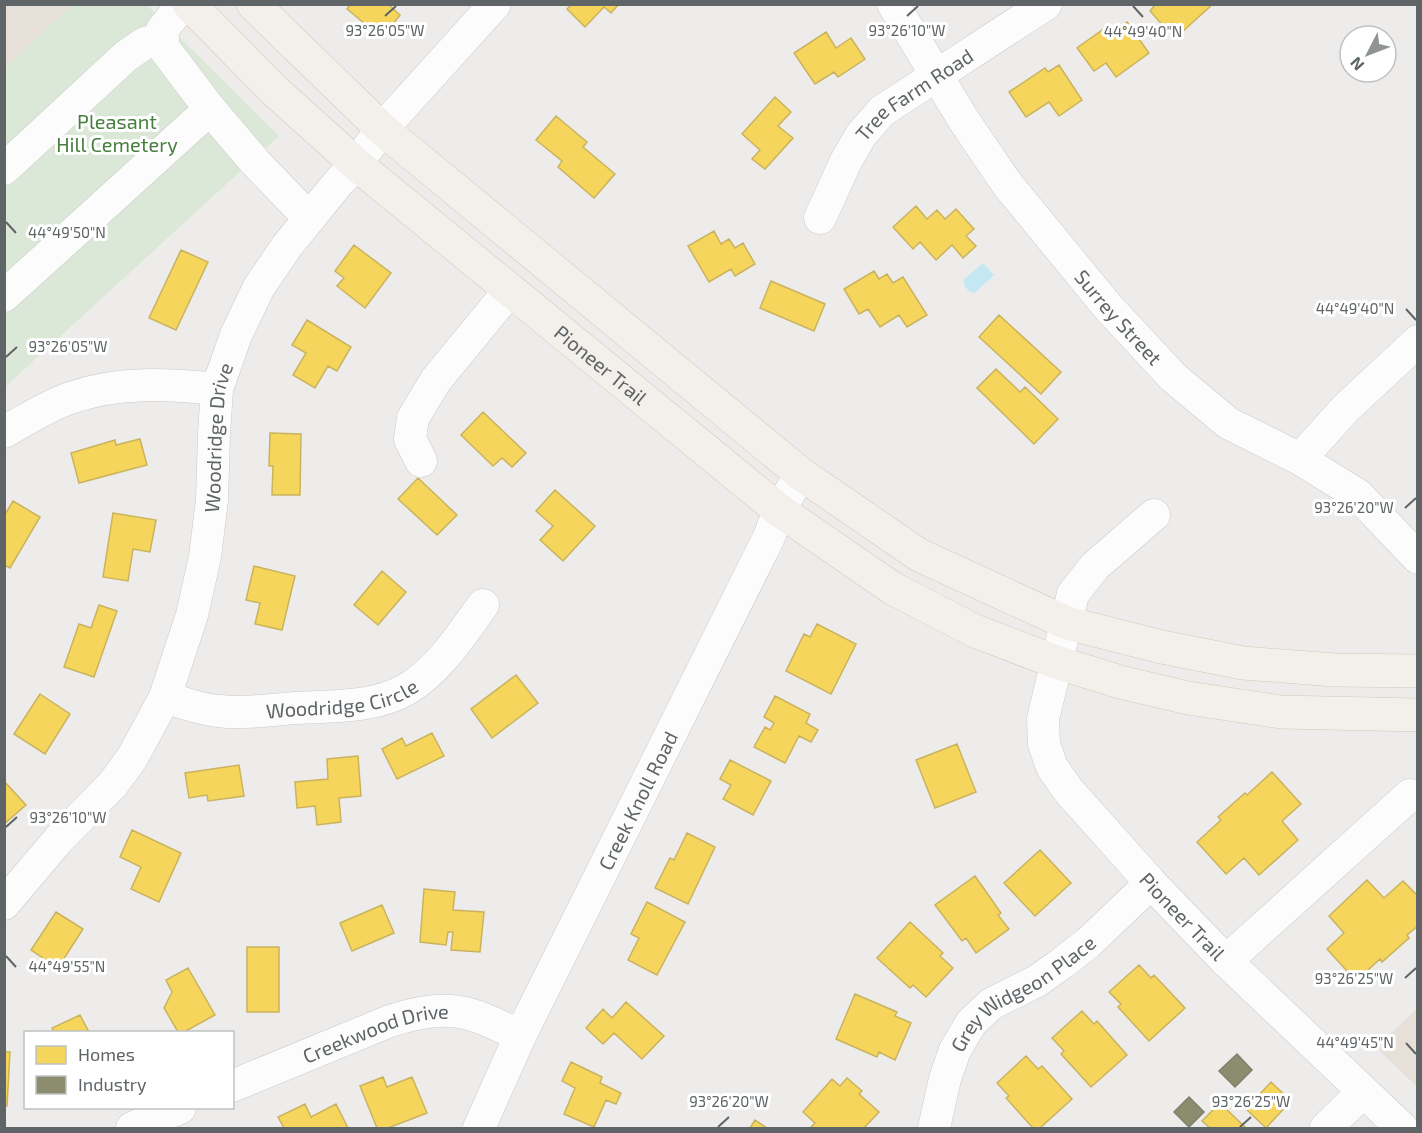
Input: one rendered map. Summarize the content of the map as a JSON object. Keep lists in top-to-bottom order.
{
  "streets": {
    "main road": ["Pioneer Trail"],
    "street": [
      "Tree Farm Road",
      "Surrey Street",
      "Woodridge Drive",
      "Woodridge Circle",
      "Creek Knoll Road",
      "Grey Widgeon Place",
      "Creekwood Drive"
    ]
  },
  "crossings": [
    ["Tree Farm Road", "Surrey Street"],
    ["Pioneer Trail", "Woodridge Drive"],
    ["Pioneer Trail", "Creek Knoll Road"],
    ["Pioneer Trail", "Grey Widgeon Place"],
    ["Woodridge Drive", "Woodridge Circle"],
    ["Creek Knoll Road", "Creekwood Drive"]
  ],
  "parks": ["Pleasant Hill Cemetery"],
  "legend": ["Homes", "Industry"],
  "north": "bottom left",
  "coordinates": [
    "93°26'05\"W",
    "93°26'10\"W",
    "44°49'40\"N",
    "44°49'50\"N",
    "93°26'20\"W",
    "44°49'55\"N",
    "93°26'25\"W",
    "44°49'45\"N"
  ]
}
